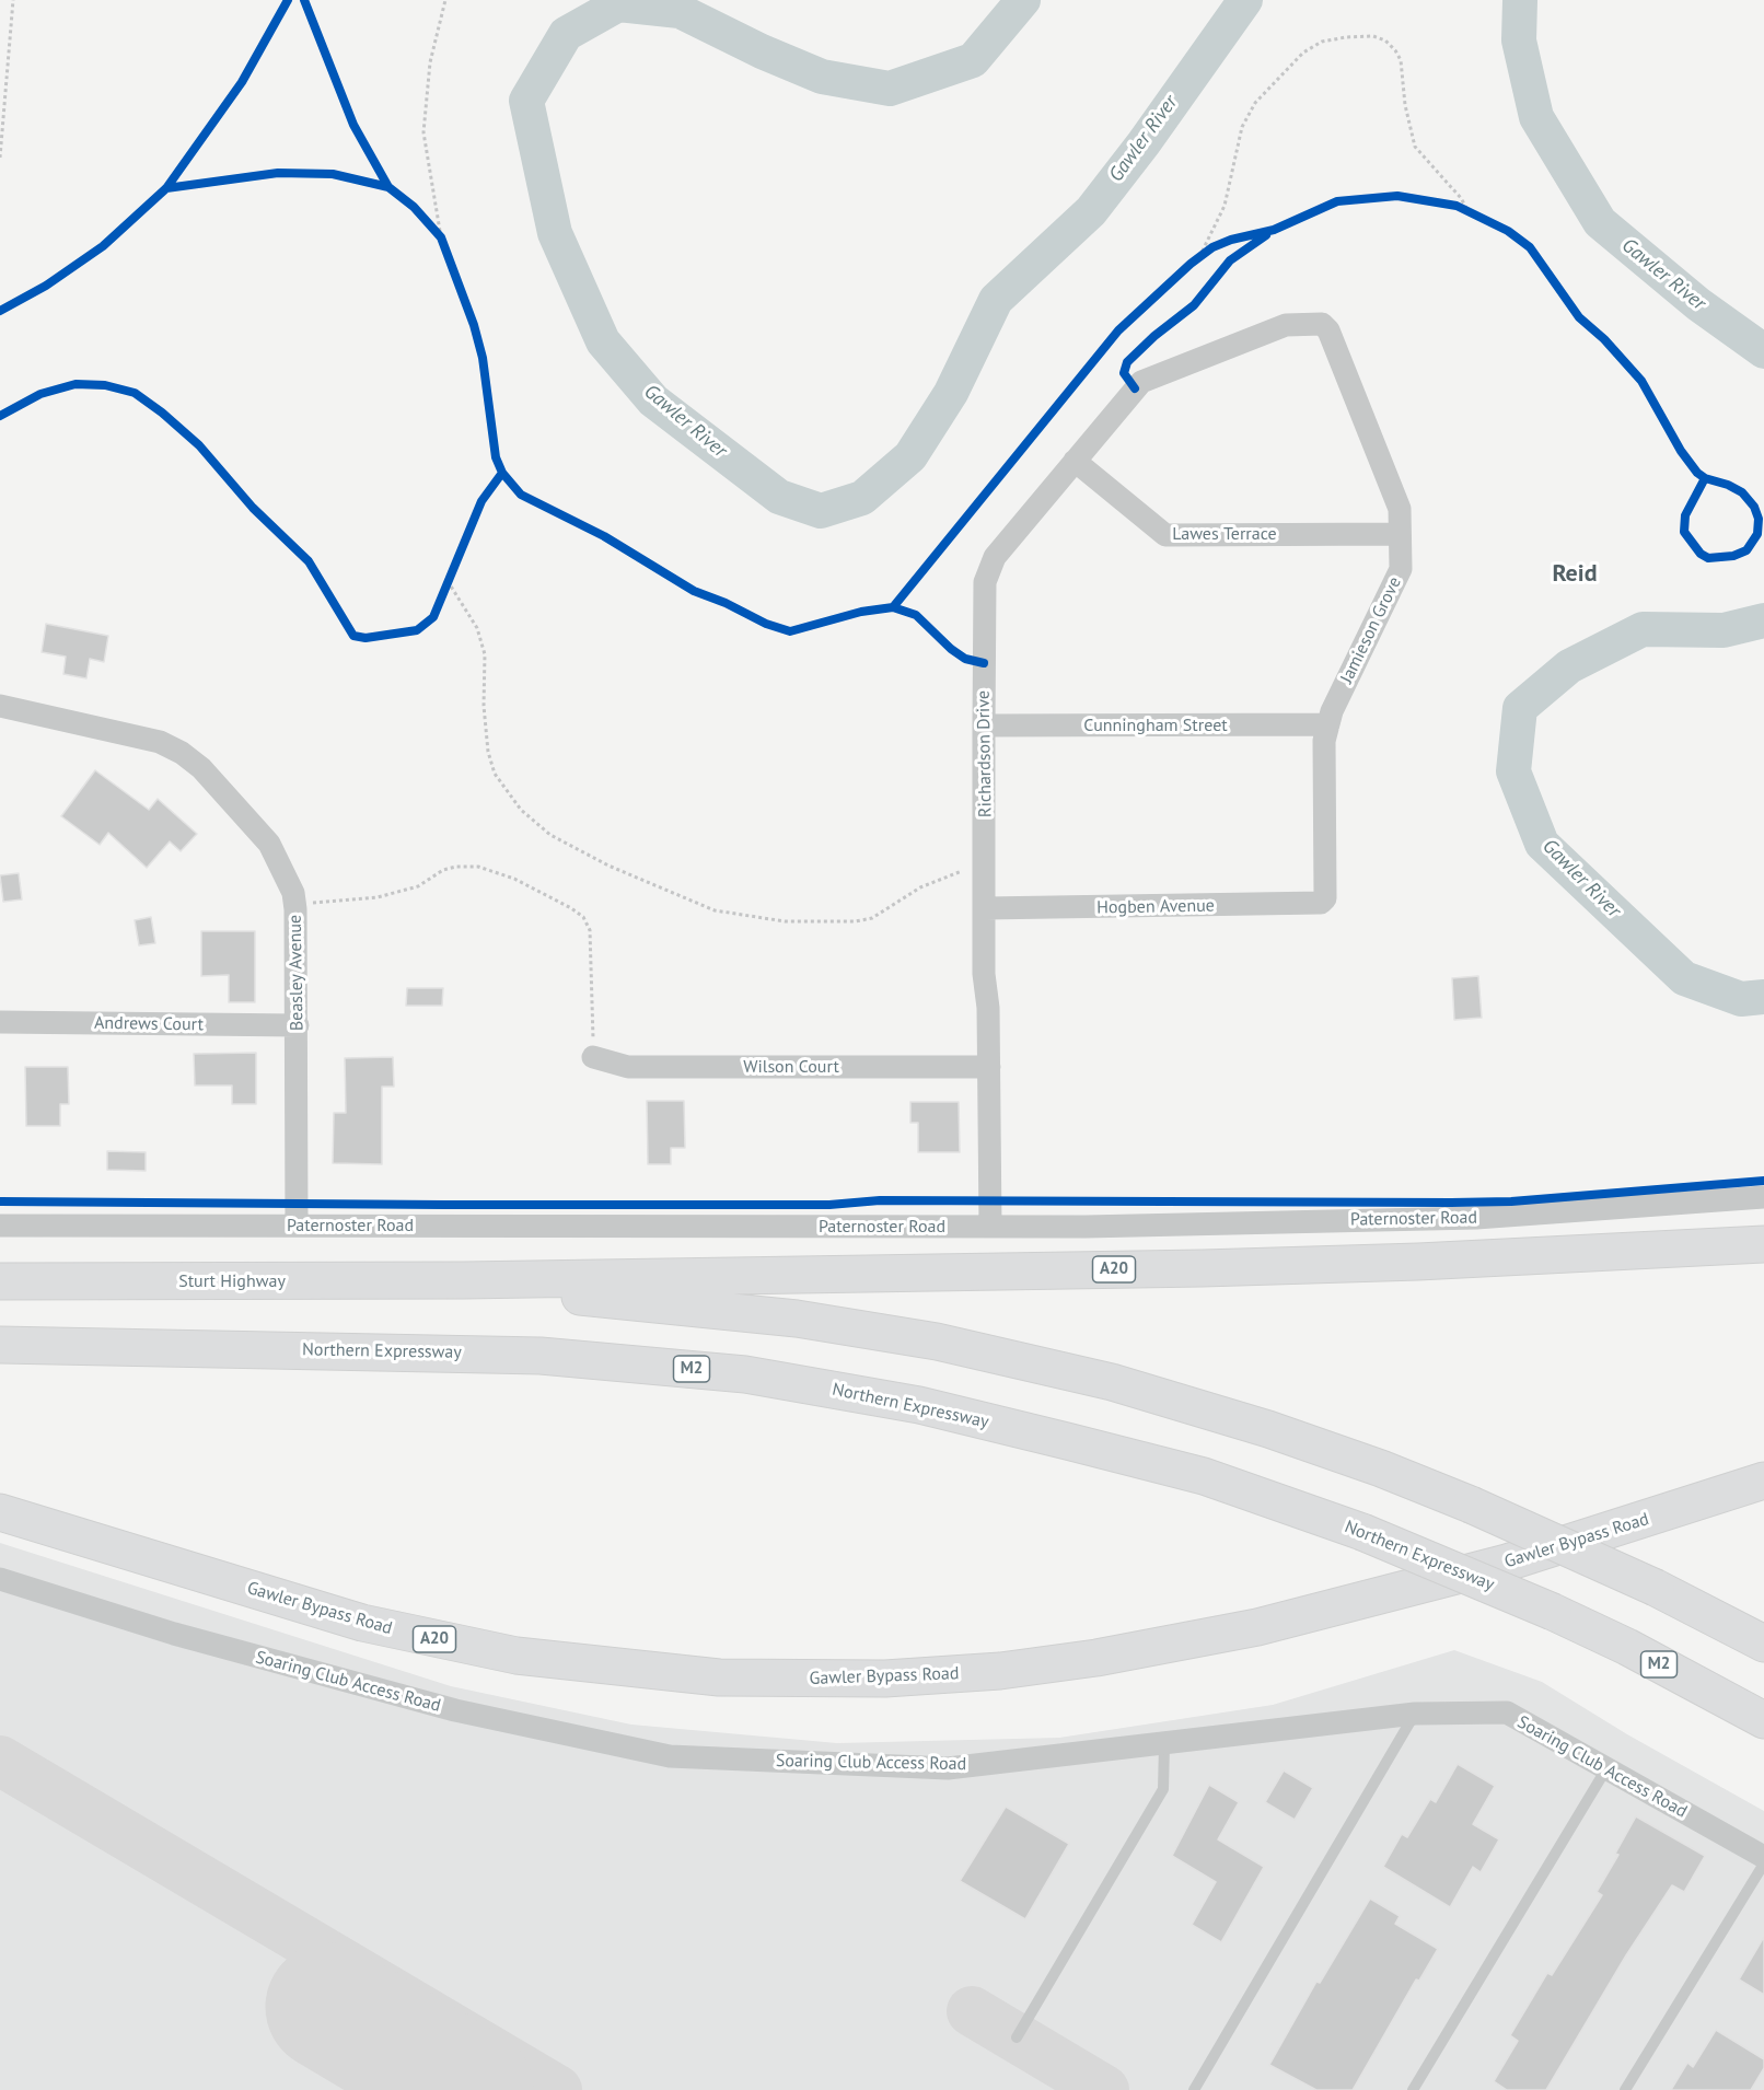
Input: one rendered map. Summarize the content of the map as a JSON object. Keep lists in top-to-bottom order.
{
  "streets": {
    "highway": [
      "A20",
      "Sturt Highway",
      "Northern Expressway",
      "M2",
      "Gawler Bypass Road"
    ],
    "street": [
      "Lawes Terrace",
      "Jamieson Grove",
      "Cunningham Street",
      "Richardson Drive",
      "Hogben Avenue",
      "Beasley Avenue",
      "Andrews Court",
      "Wilson Court",
      "Paternoster Road",
      "Soaring Club Access Road"
    ]
  },
  "crossings": [
    ["Lawes Terrace", "Jamieson Grove"],
    ["Lawes Terrace", "Richardson Drive"],
    ["Jamieson Grove", "Cunningham Street"],
    ["Jamieson Grove", "Richardson Drive"],
    ["Jamieson Grove", "Hogben Avenue"],
    ["Cunningham Street", "Richardson Drive"],
    ["Richardson Drive", "Hogben Avenue"],
    ["Richardson Drive", "Wilson Court"],
    ["Richardson Drive", "Paternoster Road"],
    ["Beasley Avenue", "Andrews Court"],
    ["Beasley Avenue", "Paternoster Road"],
    ["A20", "Sturt Highway"]
  ],
  "districts": ["Reid"],
  "water": ["Gawler River"]
}
